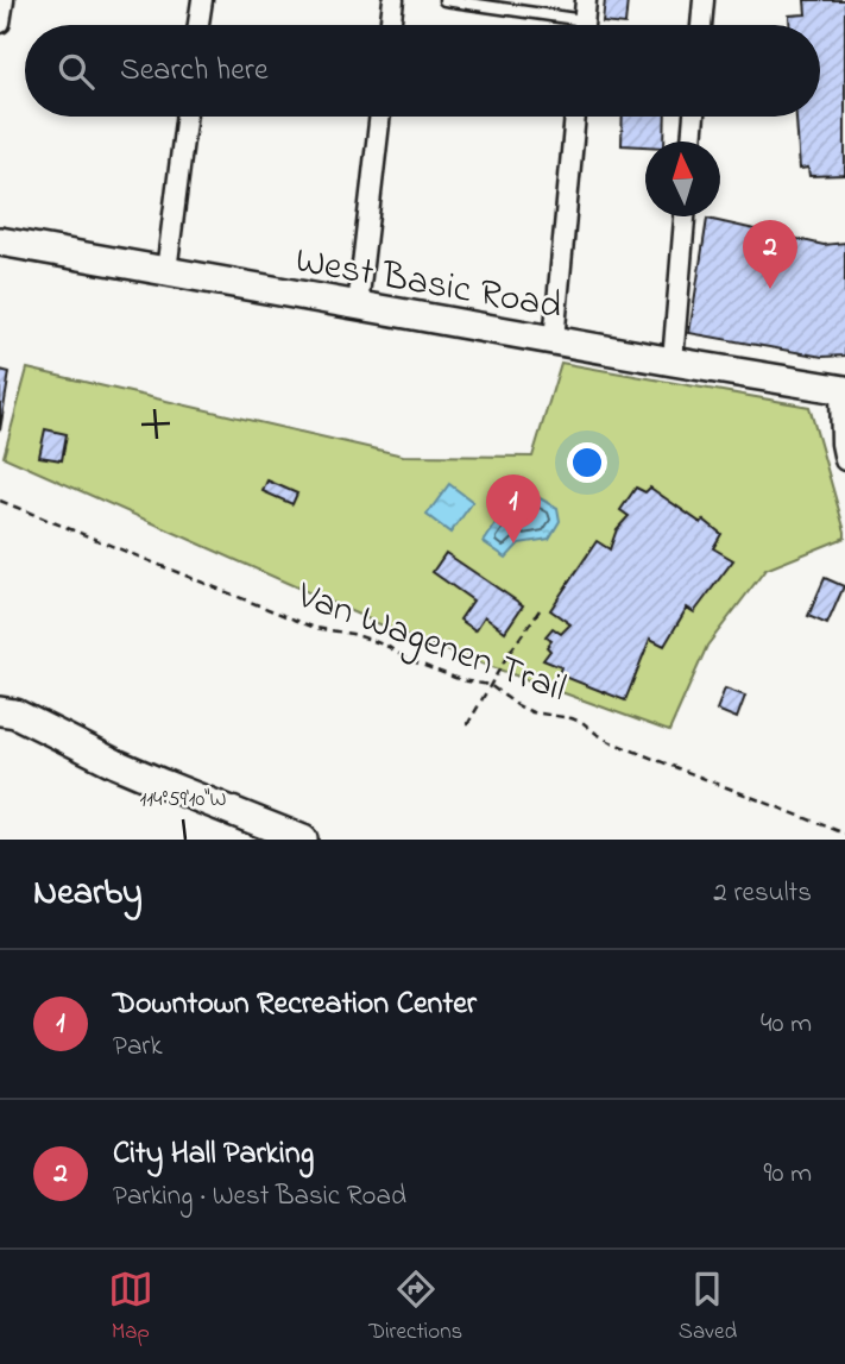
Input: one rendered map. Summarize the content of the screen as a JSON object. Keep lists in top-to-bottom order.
{
  "streets": {
    "street": ["West Basic Road"],
    "path": ["Van Wagenen Trail"]
  },
  "north": "top",
  "page": {
    "search": "Search here",
    "pins": ["2", "1"],
    "heading": ["Nearby", "2 results"],
    "list": [
      {
        "mark": "1",
        "name": "Downtown Recreation Center",
        "note": "Park",
        "value": "40 m"
      },
      {
        "mark": "2",
        "name": "City Hall Parking",
        "note": "Parking · West Basic Road",
        "value": "90 m"
      }
    ],
    "nav": ["Map", "Directions", "Saved"]
  },
  "coordinates": ["114°59'10\"W"]
}
